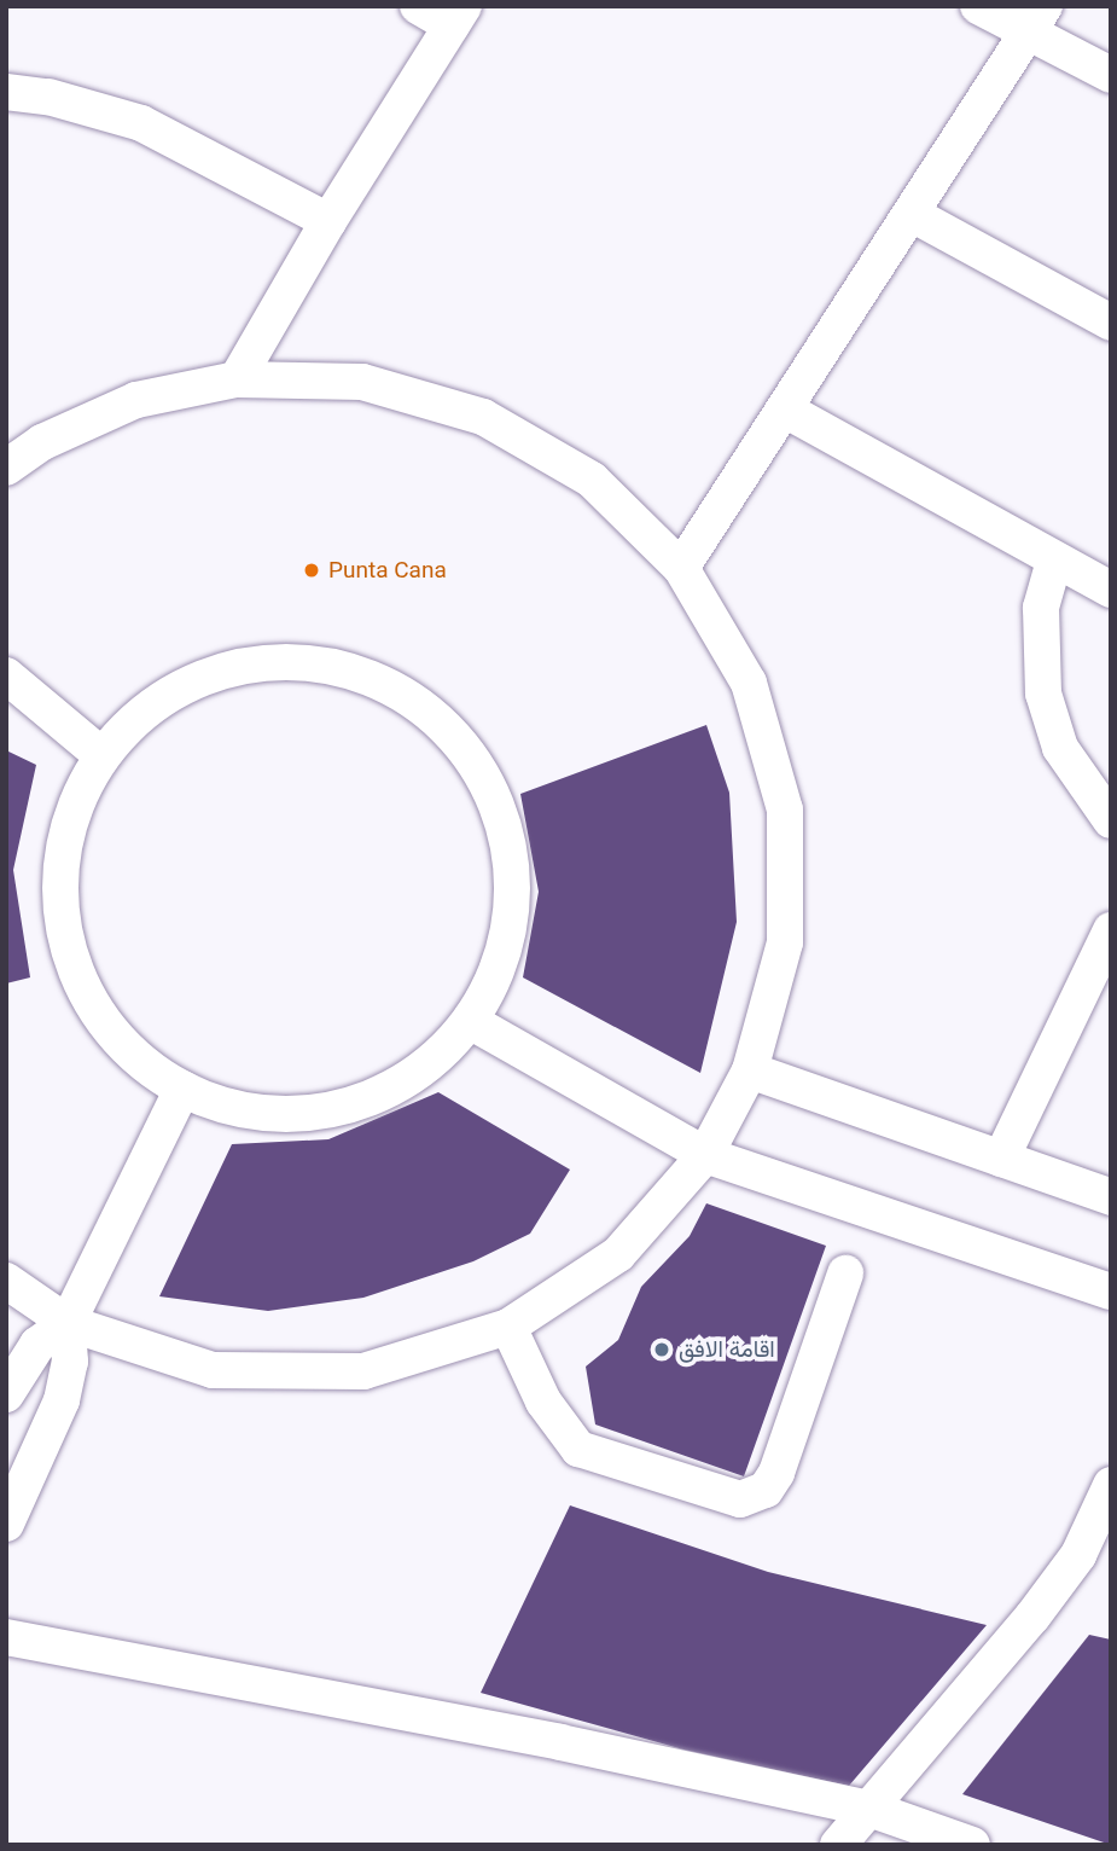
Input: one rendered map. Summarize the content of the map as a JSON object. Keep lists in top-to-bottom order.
{
  "places": ["Punta Cana", "اقامة الافق"]
}
